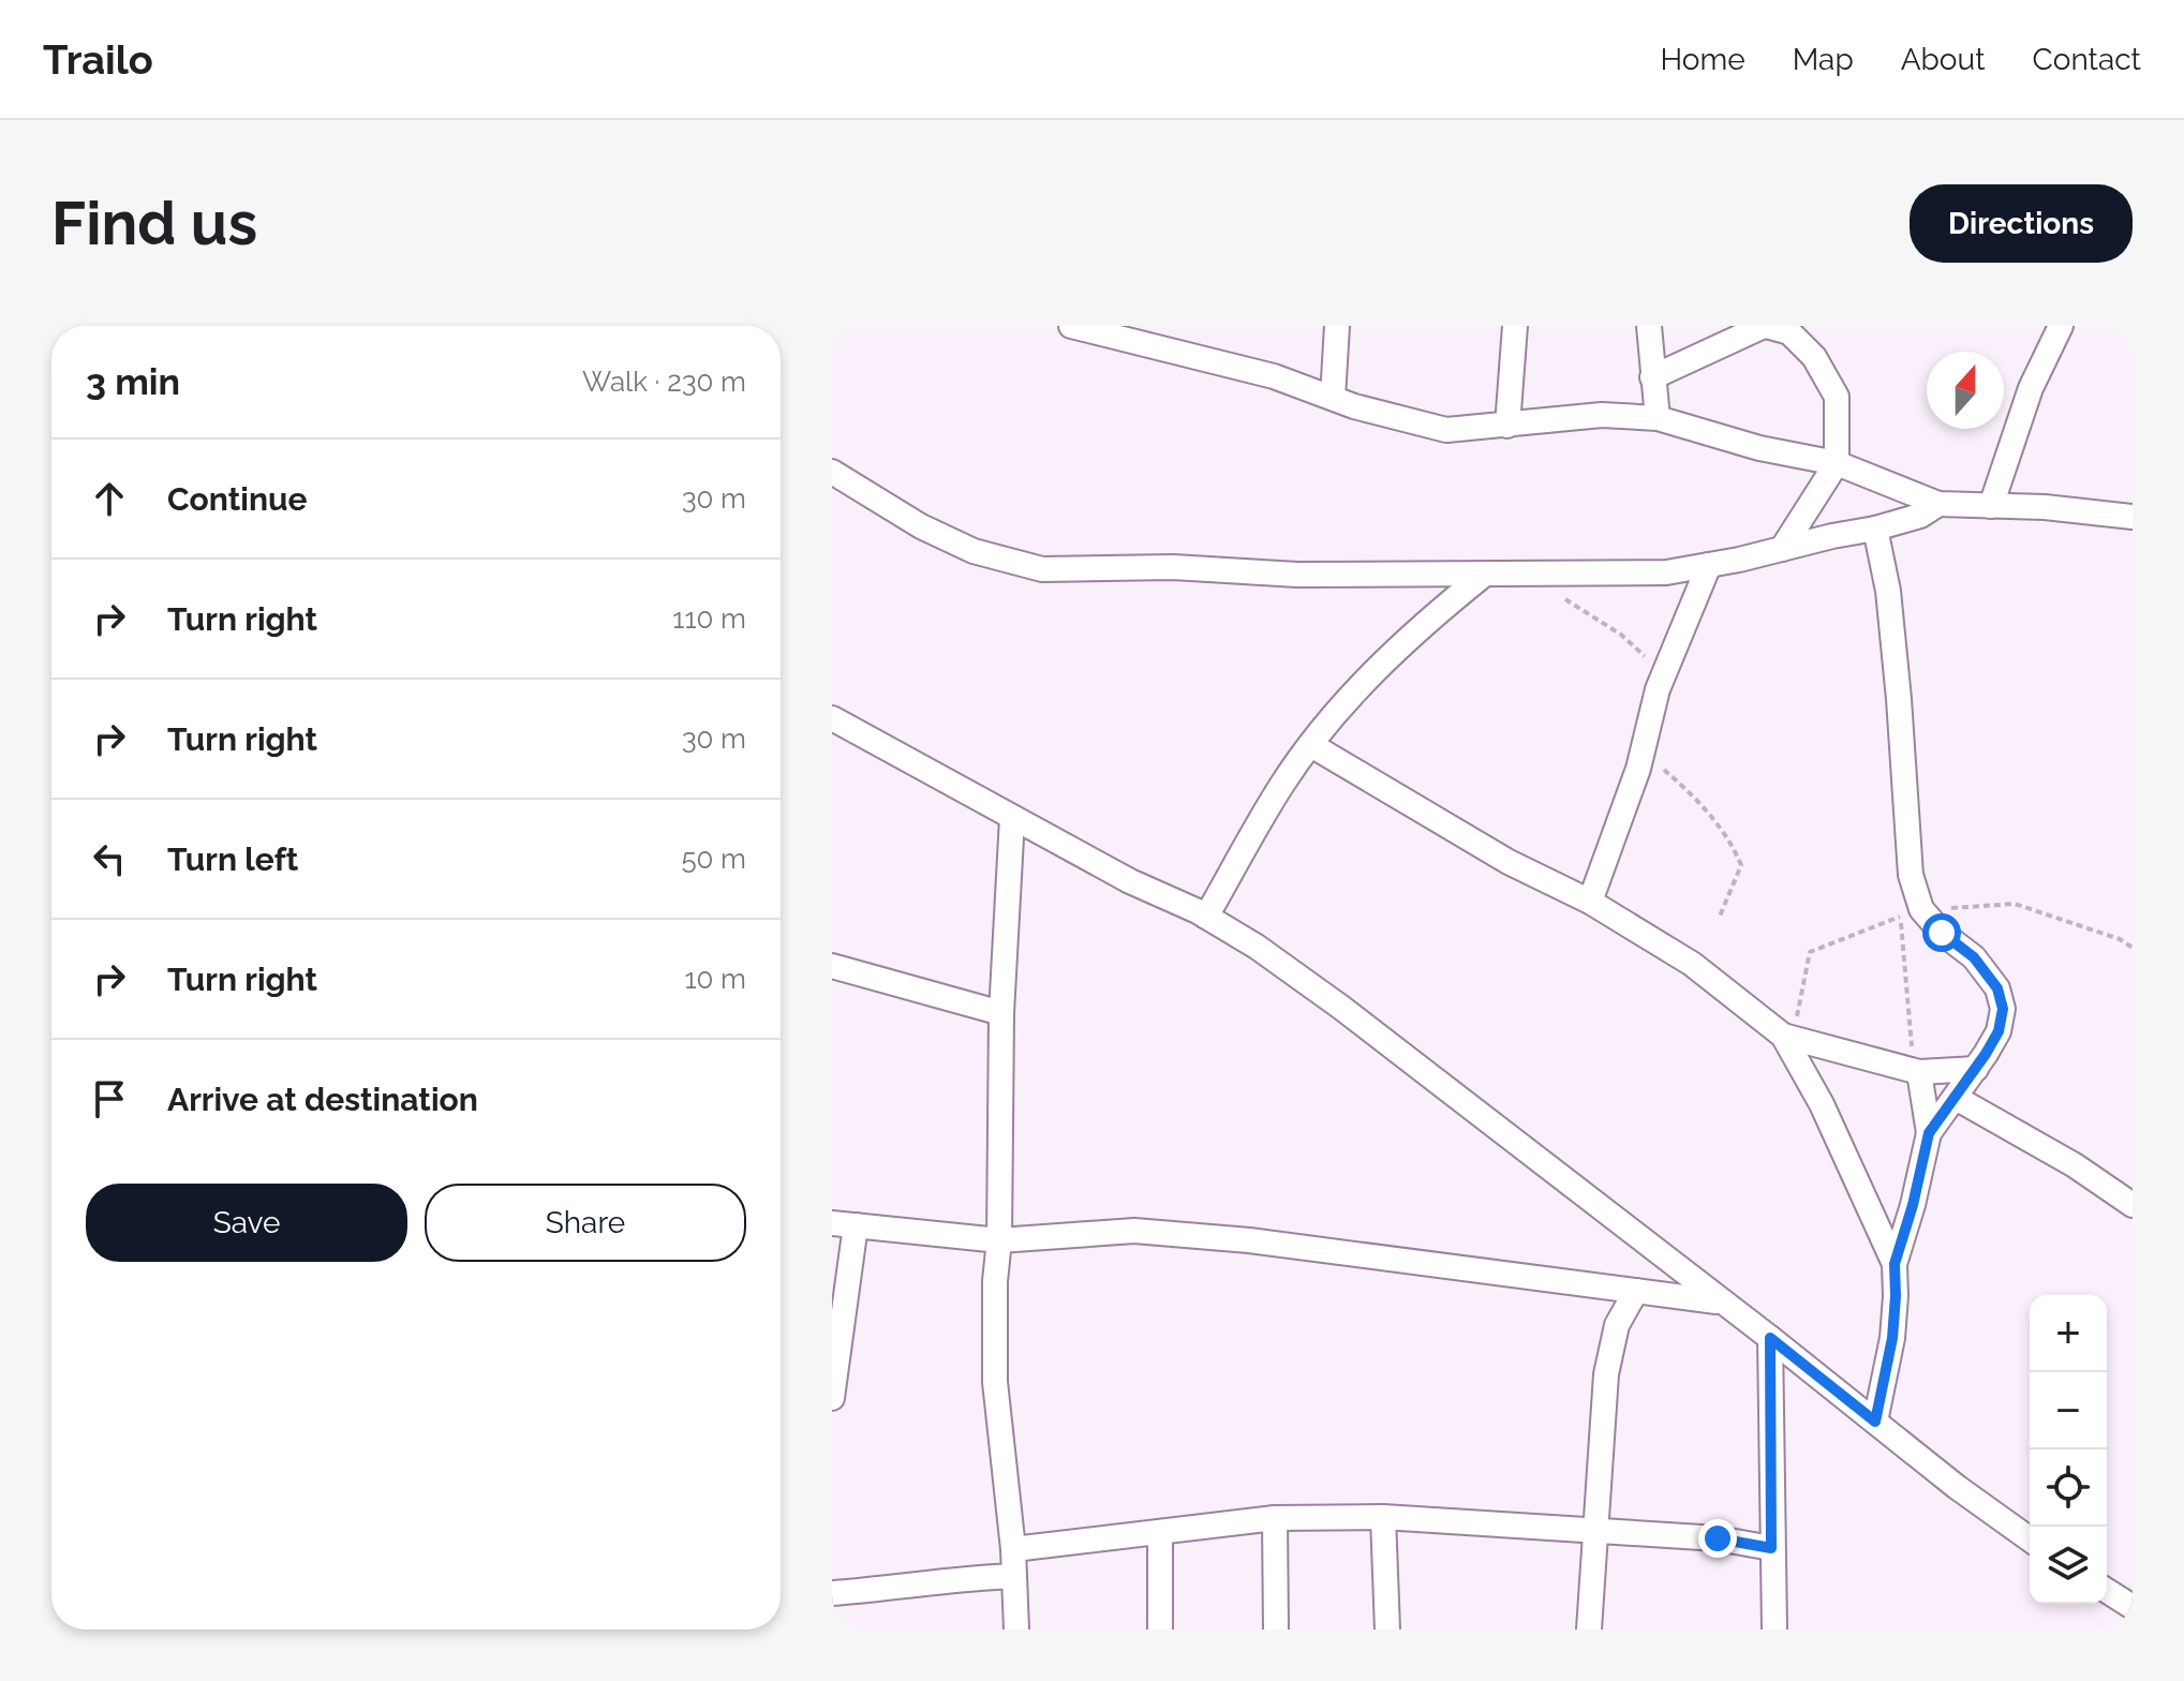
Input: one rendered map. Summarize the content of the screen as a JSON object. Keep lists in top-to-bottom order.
{
  "north": "top",
  "page": {
    "header": "Trailo",
    "nav": [
      "Home",
      "Map",
      "About",
      "Contact"
    ],
    "buttons": [
      "Directions",
      ["Save", "Share"]
    ],
    "title": "Find us",
    "heading": ["3 min", "Walk · 230 m"],
    "list": [
      ["Continue", "30 m"],
      ["Turn right", "110 m"],
      ["Turn right", "30 m"],
      ["Turn left", "50 m"],
      ["Turn right", "10 m"],
      "Arrive at destination"
    ],
    "map_buttons": ["+", "−"]
  }
}
